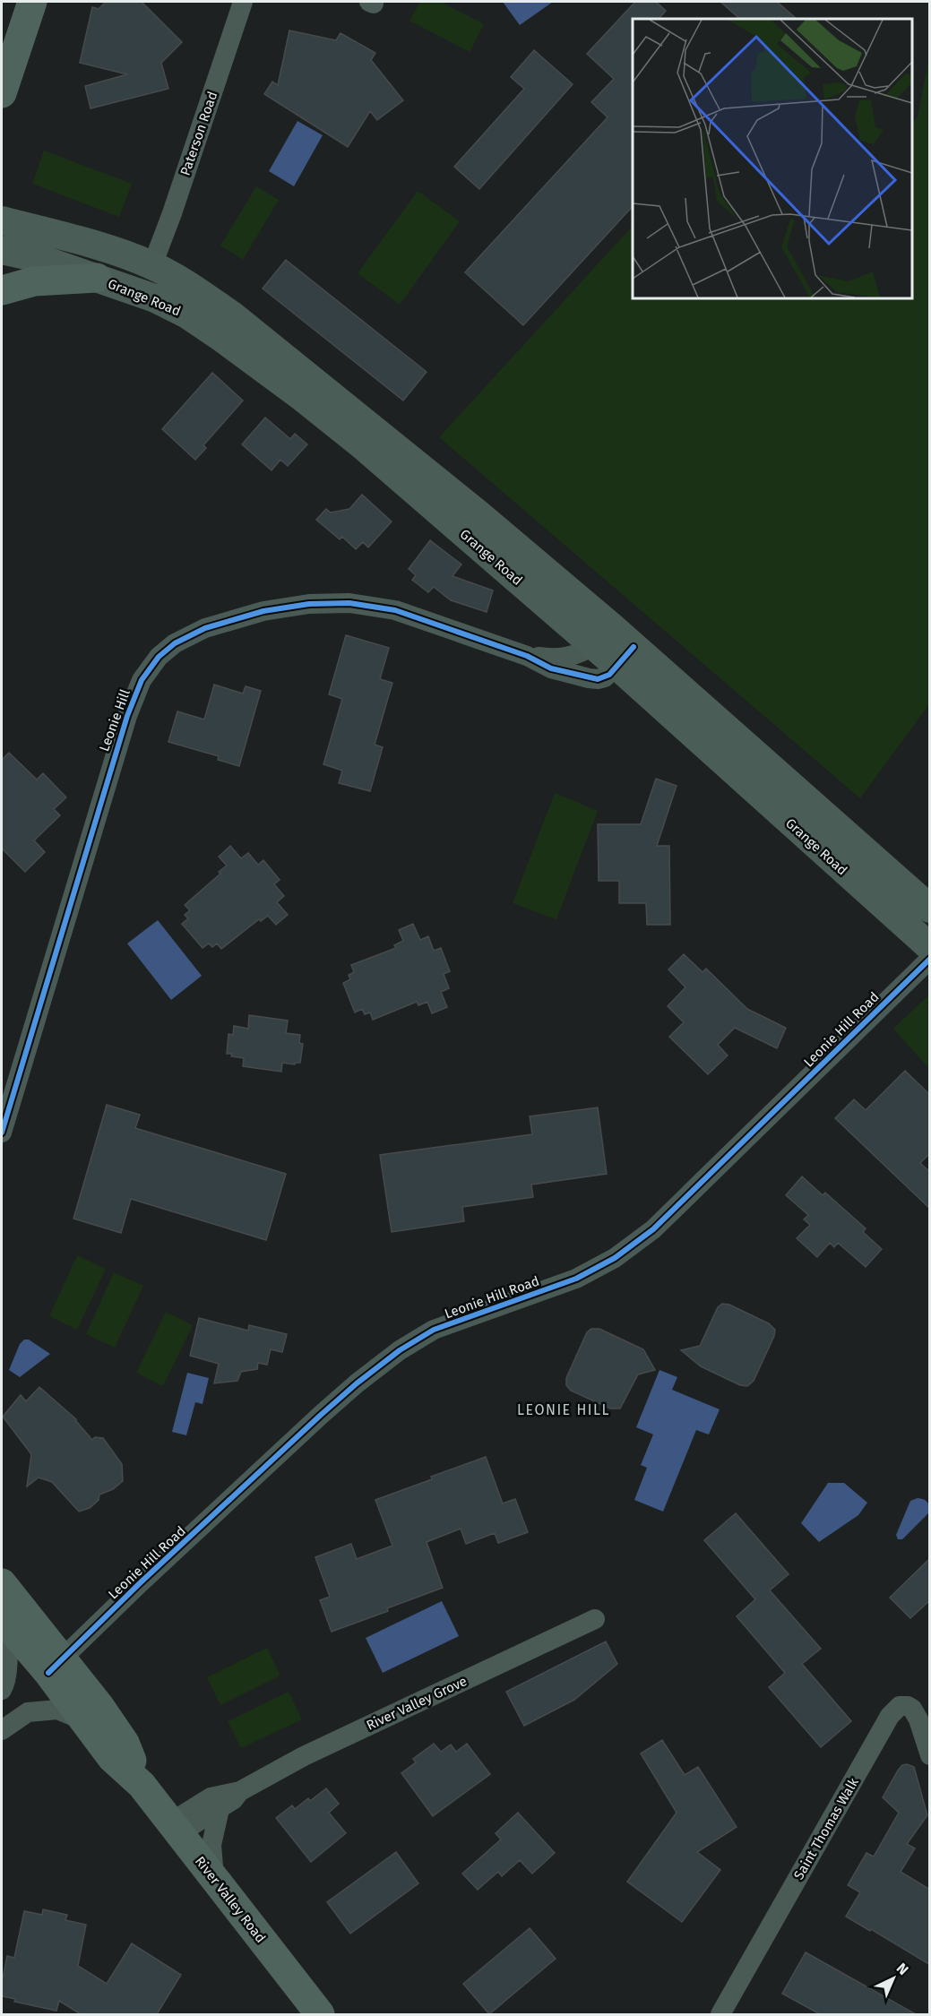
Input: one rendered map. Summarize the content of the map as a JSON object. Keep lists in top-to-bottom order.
{
  "streets": {
    "main road": ["Grange Road", "River Valley Road"],
    "street": [
      "Paterson Road",
      "Leonie Hill",
      "Leonie Hill Road",
      "River Valley Grove",
      "Saint Thomas Walk"
    ]
  },
  "crossings": [
    ["Paterson Road", "Grange Road"],
    ["Grange Road", "Leonie Hill"],
    ["Leonie Hill Road", "River Valley Road"],
    ["River Valley Grove", "River Valley Road"]
  ],
  "districts": ["LEONIE HILL"],
  "north": "top right"
}
